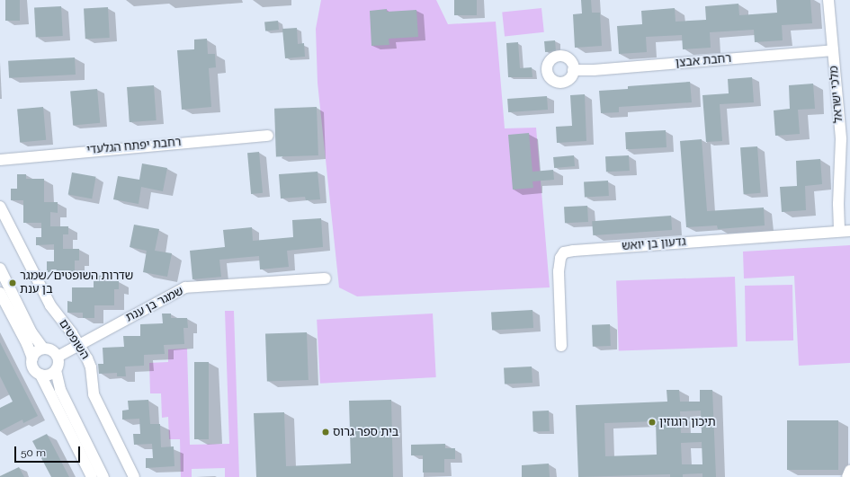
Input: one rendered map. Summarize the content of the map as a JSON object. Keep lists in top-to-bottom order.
{
  "streets": {
    "street": [
      "רחבת אבצן",
      "מלכי ישראל",
      "רחבת יפתח הגלעדי",
      "גדעון בן יואש",
      "שמגר בן ענת",
      "השופטים"
    ]
  },
  "crossings": [
    ["רחבת אבצן", "מלכי ישראל"],
    ["מלכי ישראל", "גדעון בן יואש"],
    ["שמגר בן ענת", "השופטים"]
  ],
  "places": ["שדרות השופטים/שמגר בן ענת", "תיכון רוגוזין", "בית ספר גרוס"],
  "scale_bar": "50 m"
}
